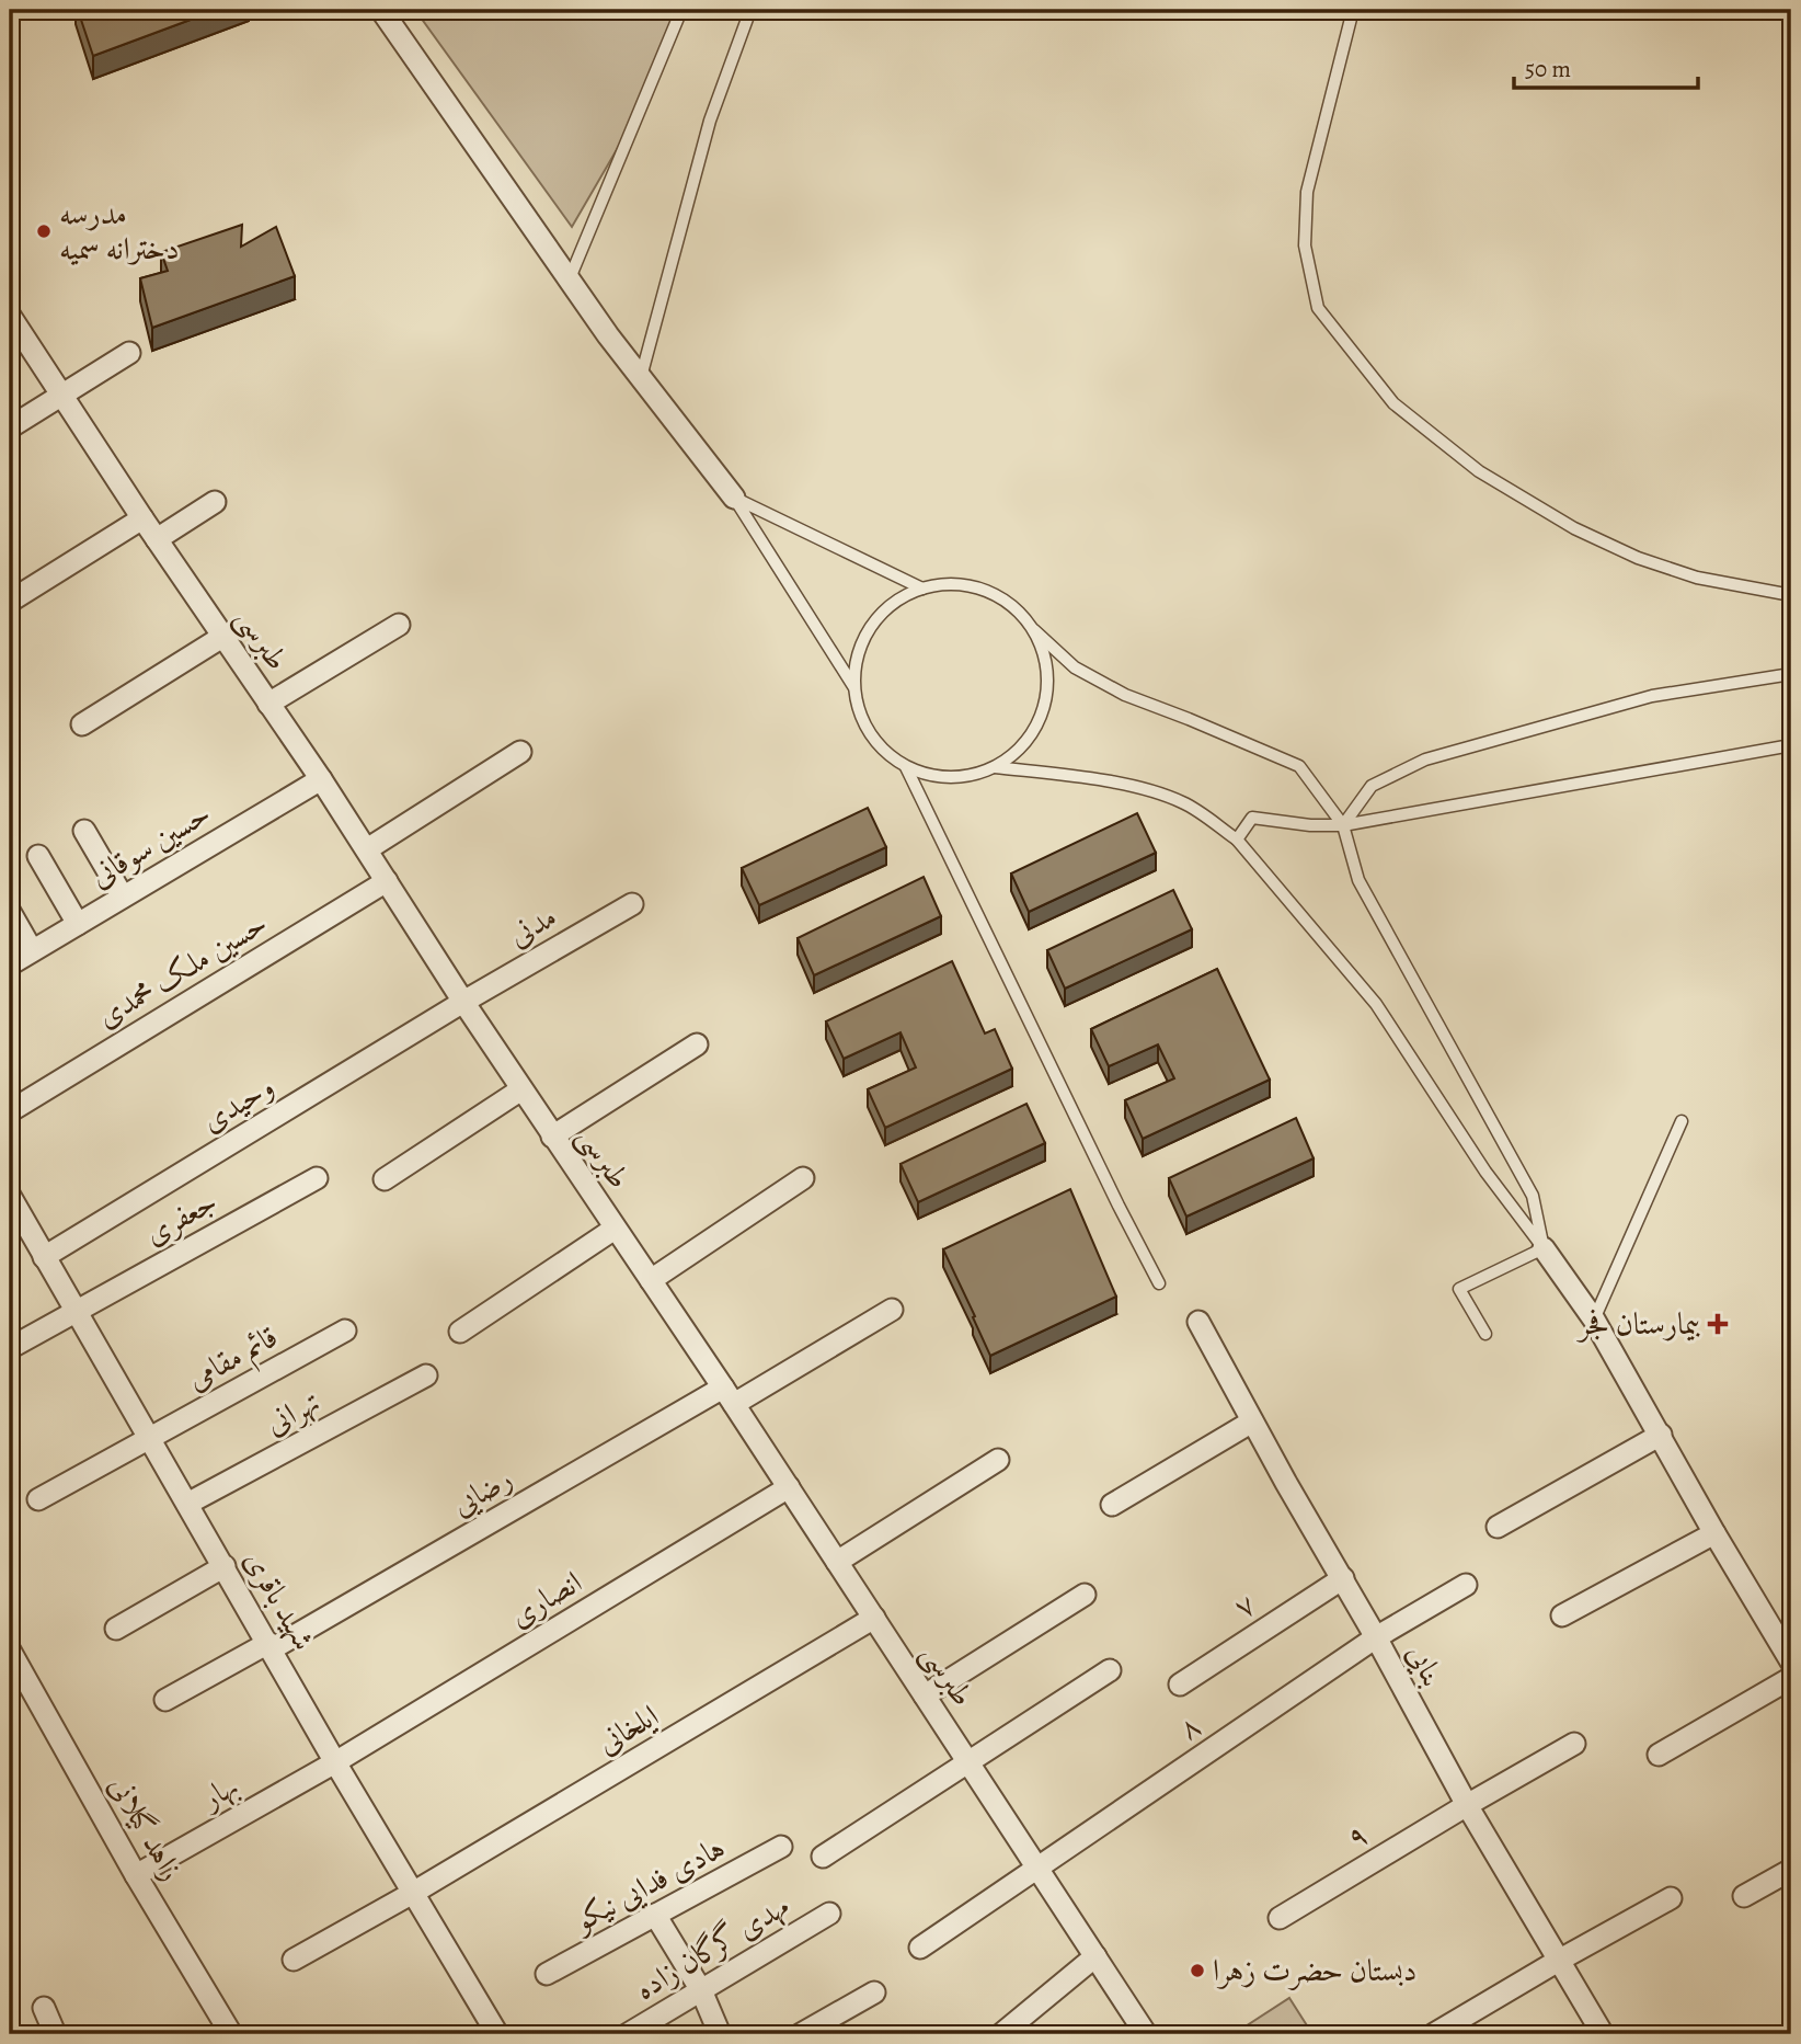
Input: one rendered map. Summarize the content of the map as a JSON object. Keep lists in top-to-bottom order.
{
  "streets": {
    "street": [
      "طبرسی",
      "حسین سوقانی",
      "مدنی",
      "حسین ملک محمدی",
      "وحیدی",
      "جعفری",
      "قائم مقامی",
      "تهرانی",
      "رضایی",
      "انصاری",
      "شهید باقری",
      "۷",
      "بنایی",
      "۸",
      "ایلخانی",
      "بهار",
      "زاهد گیلانی",
      "۹",
      "هادی فدایی نیکو",
      "مهدی گرگان زاده"
    ]
  },
  "crossings": [
    ["طبرسی", "حسین سوقانی"],
    ["طبرسی", "مدنی"],
    ["طبرسی", "حسین ملک محمدی"],
    ["طبرسی", "وحیدی"],
    ["طبرسی", "رضایی"],
    ["طبرسی", "انصاری"],
    ["طبرسی", "۸"],
    ["طبرسی", "ایلخانی"],
    ["مدنی", "وحیدی"],
    ["وحیدی", "شهید باقری"],
    ["جعفری", "شهید باقری"],
    ["قائم مقامی", "شهید باقری"],
    ["تهرانی", "شهید باقری"],
    ["رضایی", "شهید باقری"],
    ["انصاری", "شهید باقری"],
    ["انصاری", "بهار"],
    ["شهید باقری", "ایلخانی"],
    ["شهید باقری", "بهار"],
    ["۷", "بنایی"],
    ["بنایی", "۸"],
    ["بنایی", "۹"],
    ["بهار", "زاهد گیلانی"]
  ],
  "places": {
    "other": ["مدرسه دخترانه سمیه", "دبستان حضرت زهرا"],
    "health": ["بیمارستان فجر"]
  },
  "scale_bar": "50 m"
}
